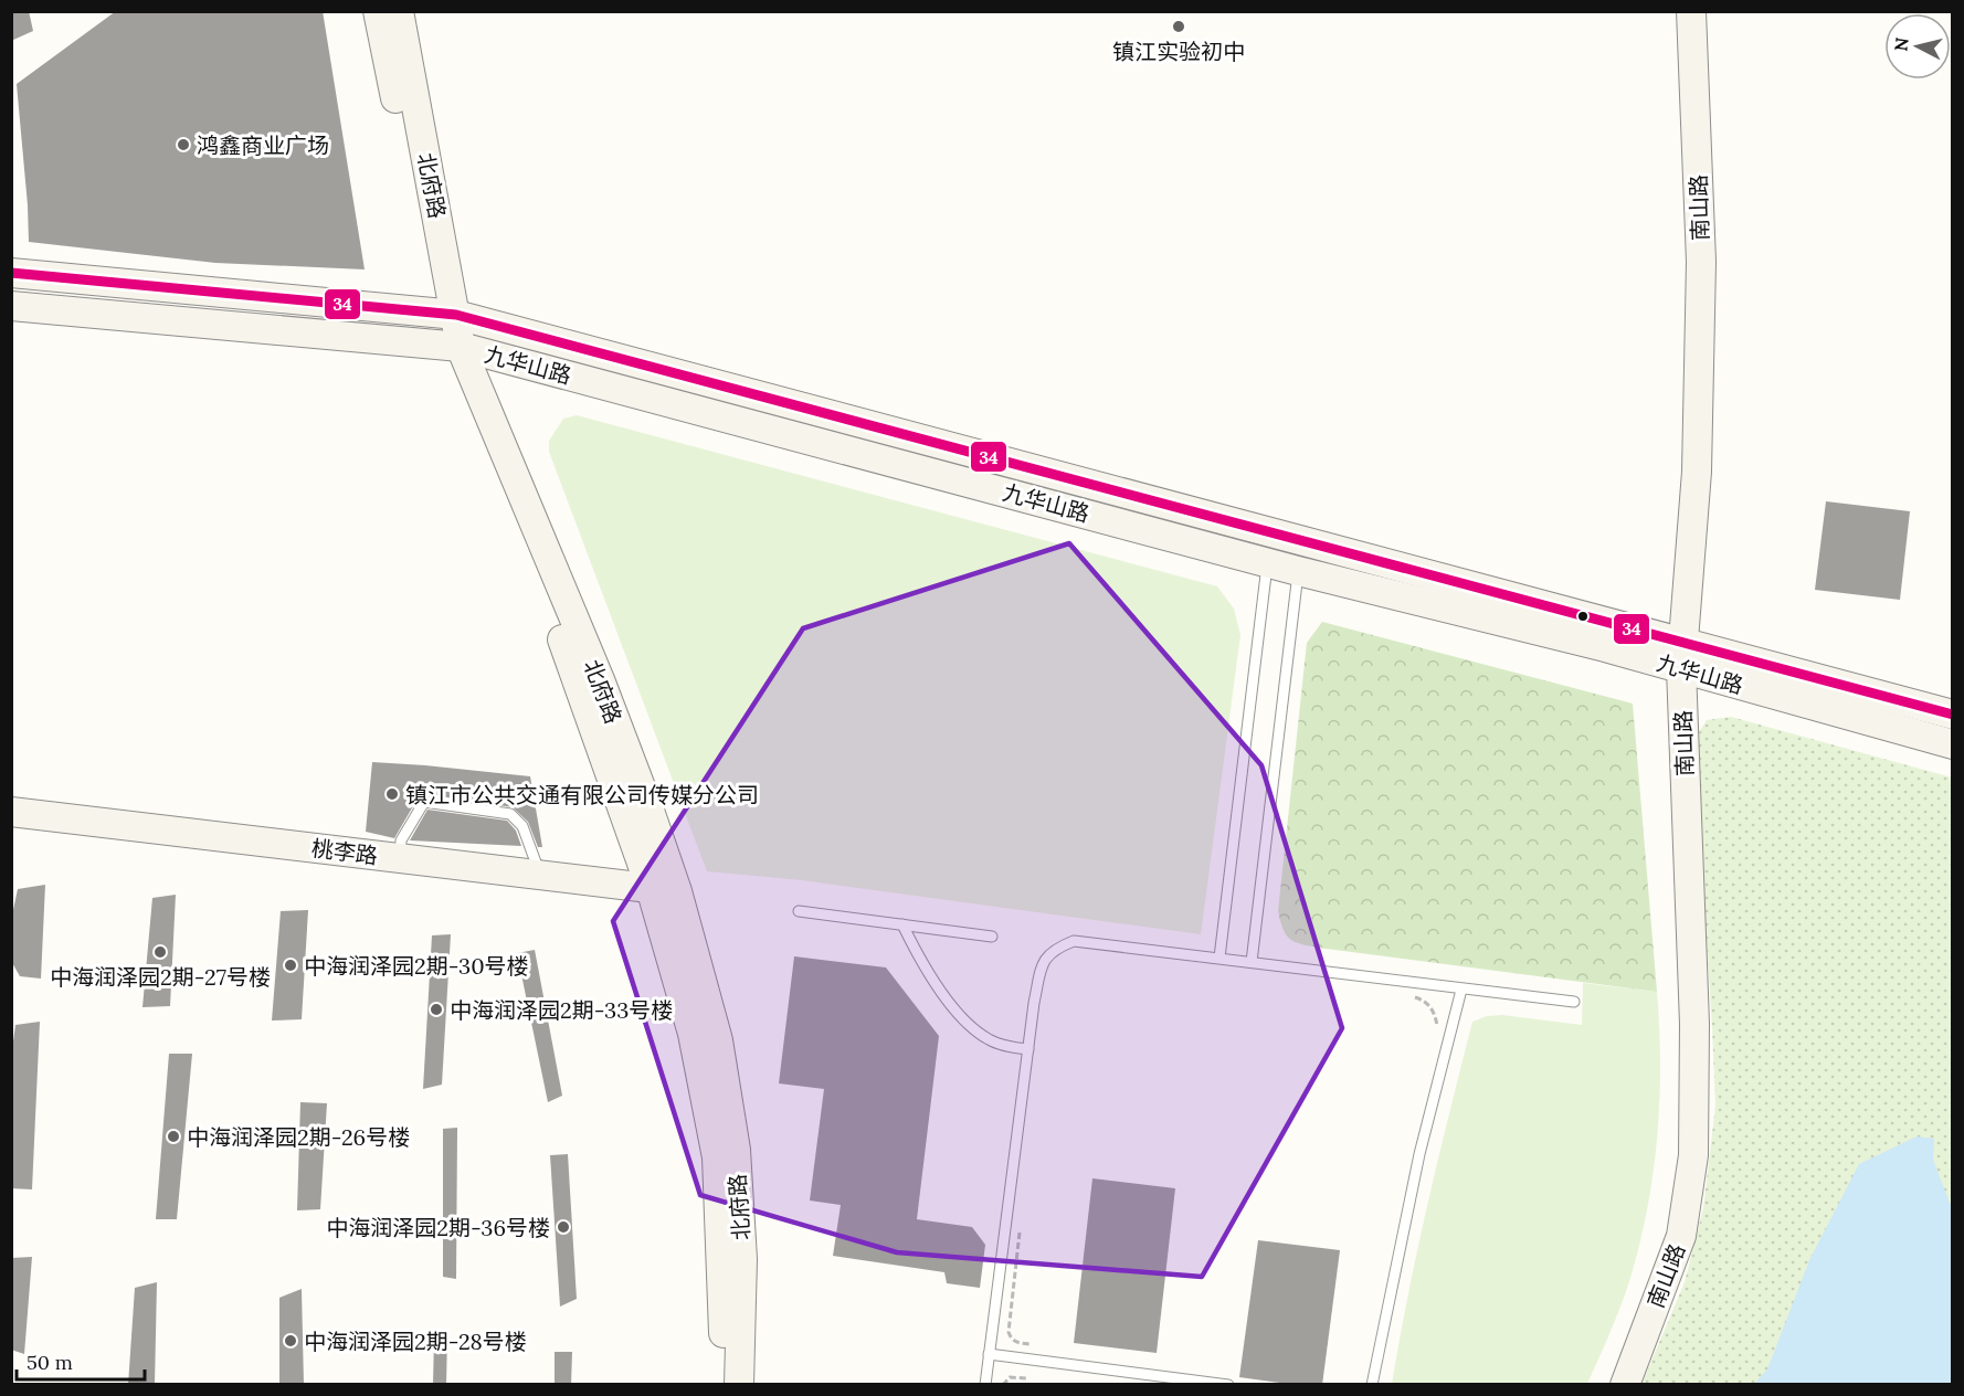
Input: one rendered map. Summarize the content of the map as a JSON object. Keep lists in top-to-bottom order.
{
  "streets": {
    "main road": [
      "北府路",
      "南山路",
      "九华山路",
      "桃李路"
    ]
  },
  "crossings": [
    ["北府路", "九华山路"],
    ["北府路", "桃李路"],
    ["南山路", "九华山路"]
  ],
  "places": [
    "镇江实验初中",
    "鸿鑫商业广场",
    "镇江市公共交通有限公司传媒分公司",
    "中海润泽园2期-27号楼",
    "中海润泽园2期-30号楼",
    "中海润泽园2期-33号楼",
    "中海润泽园2期-26号楼",
    "中海润泽园2期-36号楼",
    "中海润泽园2期-28号楼"
  ],
  "lines": ["transit line 34"],
  "scale_bar": "50 m",
  "north": "left"
}
